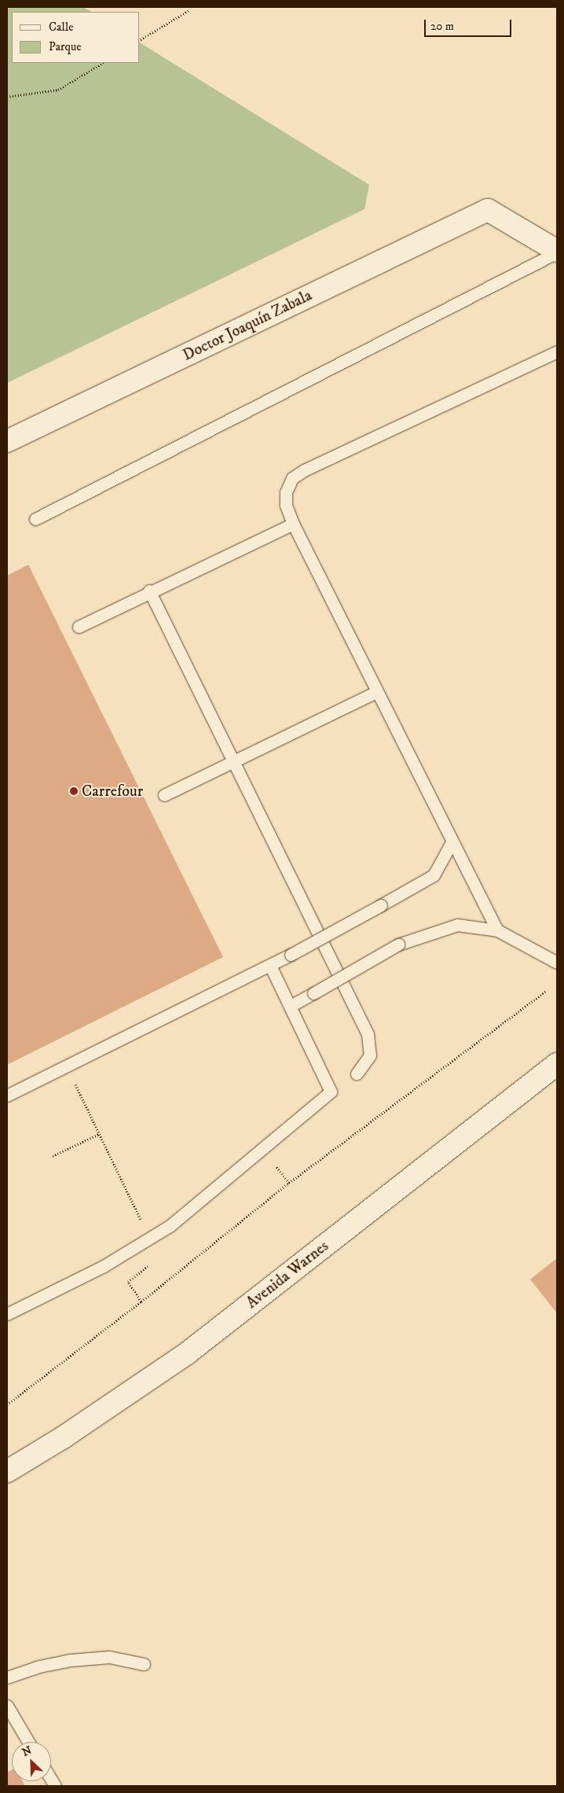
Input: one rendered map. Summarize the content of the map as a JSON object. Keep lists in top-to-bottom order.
{
  "streets": {
    "main road": ["Doctor Joaquín Zabala", "Avenida Warnes"]
  },
  "places": ["Carrefour"],
  "legend": ["Calle", "Parque"],
  "scale_bar": "20 m",
  "north": "top left"
}
